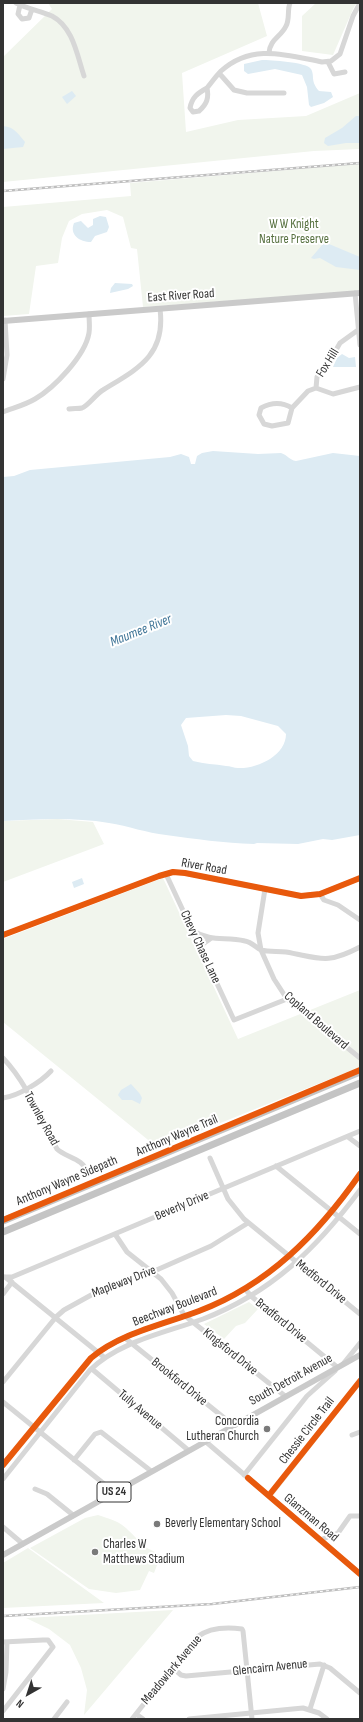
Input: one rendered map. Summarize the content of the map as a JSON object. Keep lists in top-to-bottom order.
{
  "streets": {
    "highway": ["Anthony Wayne Trail"],
    "main road": ["East River Road", "South Detroit Avenue", "US 24"],
    "street": [
      "Fox Hill",
      "River Road",
      "Chevy Chase Lane",
      "Copland Boulevard",
      "Townley Road",
      "Beverly Drive",
      "Mapleway Drive",
      "Medford Drive",
      "Beechway Boulevard",
      "Bradford Drive",
      "Kingsford Drive",
      "Brookford Drive",
      "Tully Avenue",
      "Glanzman Road",
      "Glencairn Avenue",
      "Meadowlark Avenue"
    ],
    "cycle path": ["Anthony Wayne Sidepath", "Chessie Circle Trail"]
  },
  "crossings": [
    ["River Road", "Chevy Chase Lane"],
    ["River Road", "Copland Boulevard"],
    ["Beverly Drive", "Medford Drive"],
    ["Beverly Drive", "Kingsford Drive"],
    ["Mapleway Drive", "Medford Drive"],
    ["Mapleway Drive", "Kingsford Drive"],
    ["Medford Drive", "Beechway Boulevard"],
    ["Beechway Boulevard", "Bradford Drive"],
    ["Beechway Boulevard", "Kingsford Drive"],
    ["Beechway Boulevard", "Brookford Drive"],
    ["Beechway Boulevard", "Tully Avenue"],
    ["Bradford Drive", "South Detroit Avenue"],
    ["Kingsford Drive", "South Detroit Avenue"],
    ["South Detroit Avenue", "Brookford Drive"],
    ["South Detroit Avenue", "Tully Avenue"],
    ["South Detroit Avenue", "Glanzman Road"],
    ["Glencairn Avenue", "Meadowlark Avenue"]
  ],
  "water": ["Maumee River"],
  "parks": ["W W Knight Nature Preserve"],
  "places": ["Concordia Lutheran Church", "Beverly Elementary School", "Charles W Matthews Stadium"],
  "north": "bottom left"
}
